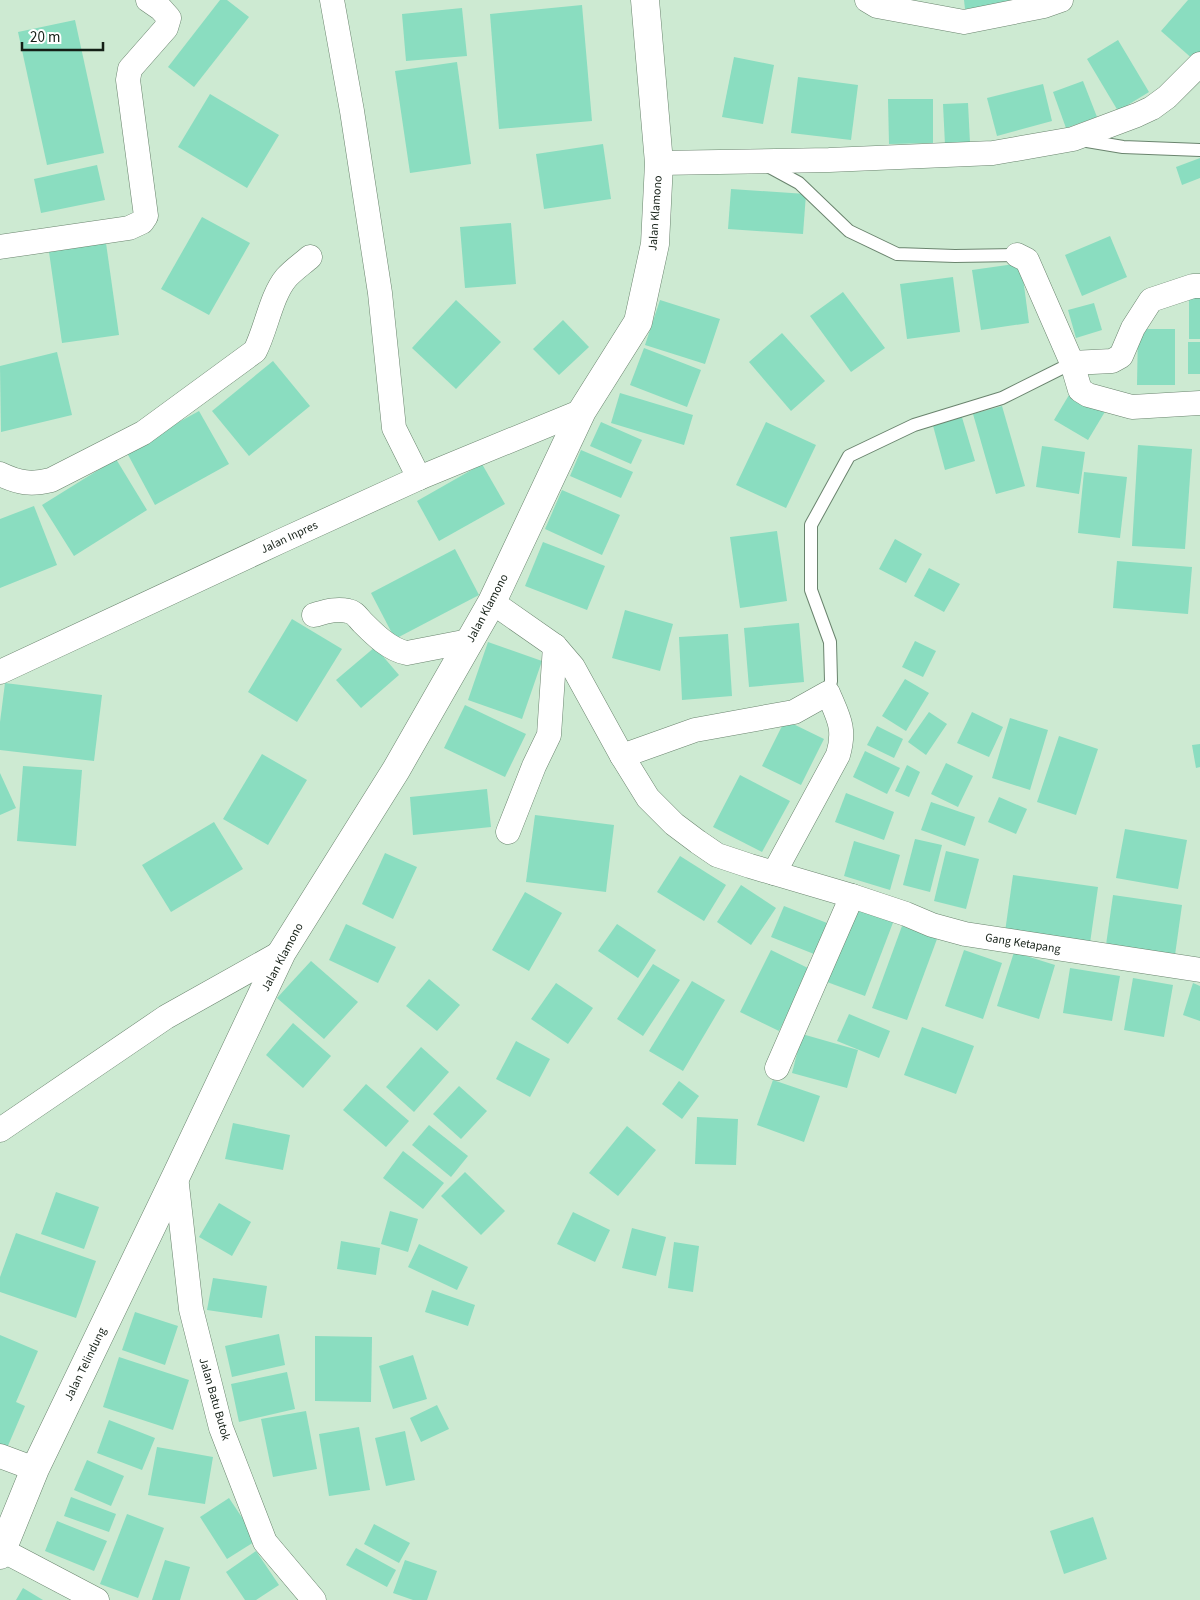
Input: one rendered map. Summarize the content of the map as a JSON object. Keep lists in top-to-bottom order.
{
  "streets": {
    "main road": ["Jalan Klamono", "Jalan Telindung"],
    "street": ["Jalan Inpres", "Gang Ketapang", "Jalan Batu Butok"]
  },
  "crossings": [
    ["Jalan Klamono", "Jalan Inpres"],
    ["Jalan Klamono", "Gang Ketapang"],
    ["Jalan Klamono", "Jalan Telindung"],
    ["Jalan Klamono", "Jalan Batu Butok"],
    ["Jalan Telindung", "Jalan Batu Butok"]
  ],
  "scale_bar": "20 m"
}
